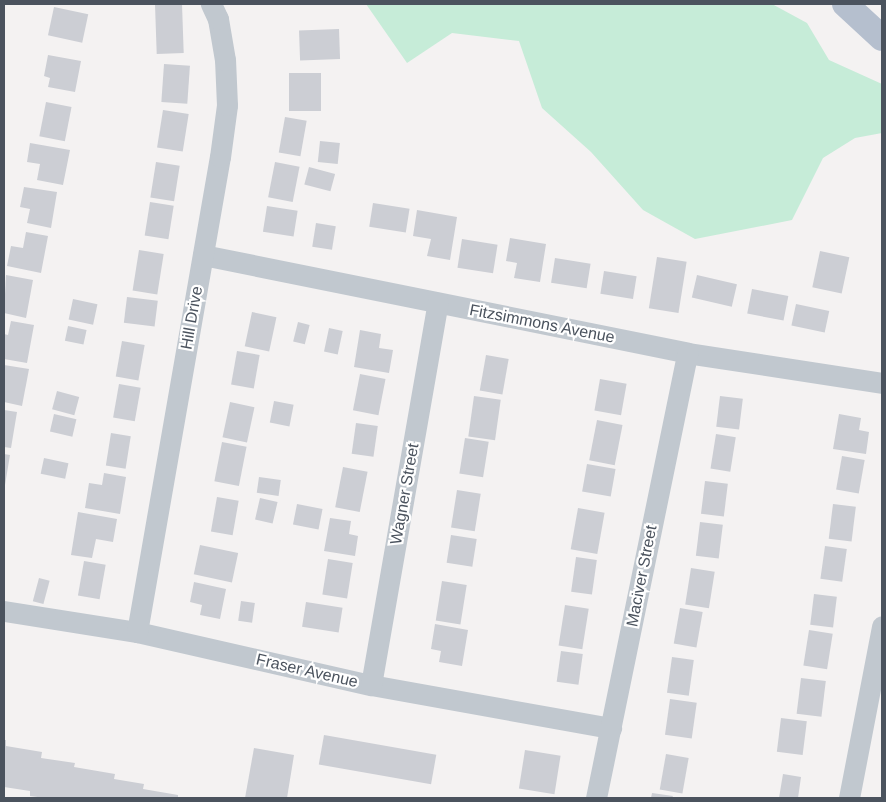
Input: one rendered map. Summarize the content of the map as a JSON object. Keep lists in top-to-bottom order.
{
  "streets": {
    "street": [
      "Hill Drive",
      "Fitzsimmons Avenue",
      "Wagner Street",
      "Maciver Street",
      "Fraser Avenue"
    ]
  },
  "crossings": [
    ["Hill Drive", "Fitzsimmons Avenue"],
    ["Hill Drive", "Fraser Avenue"],
    ["Fitzsimmons Avenue", "Wagner Street"],
    ["Fitzsimmons Avenue", "Maciver Street"],
    ["Wagner Street", "Fraser Avenue"],
    ["Maciver Street", "Fraser Avenue"]
  ]
}
